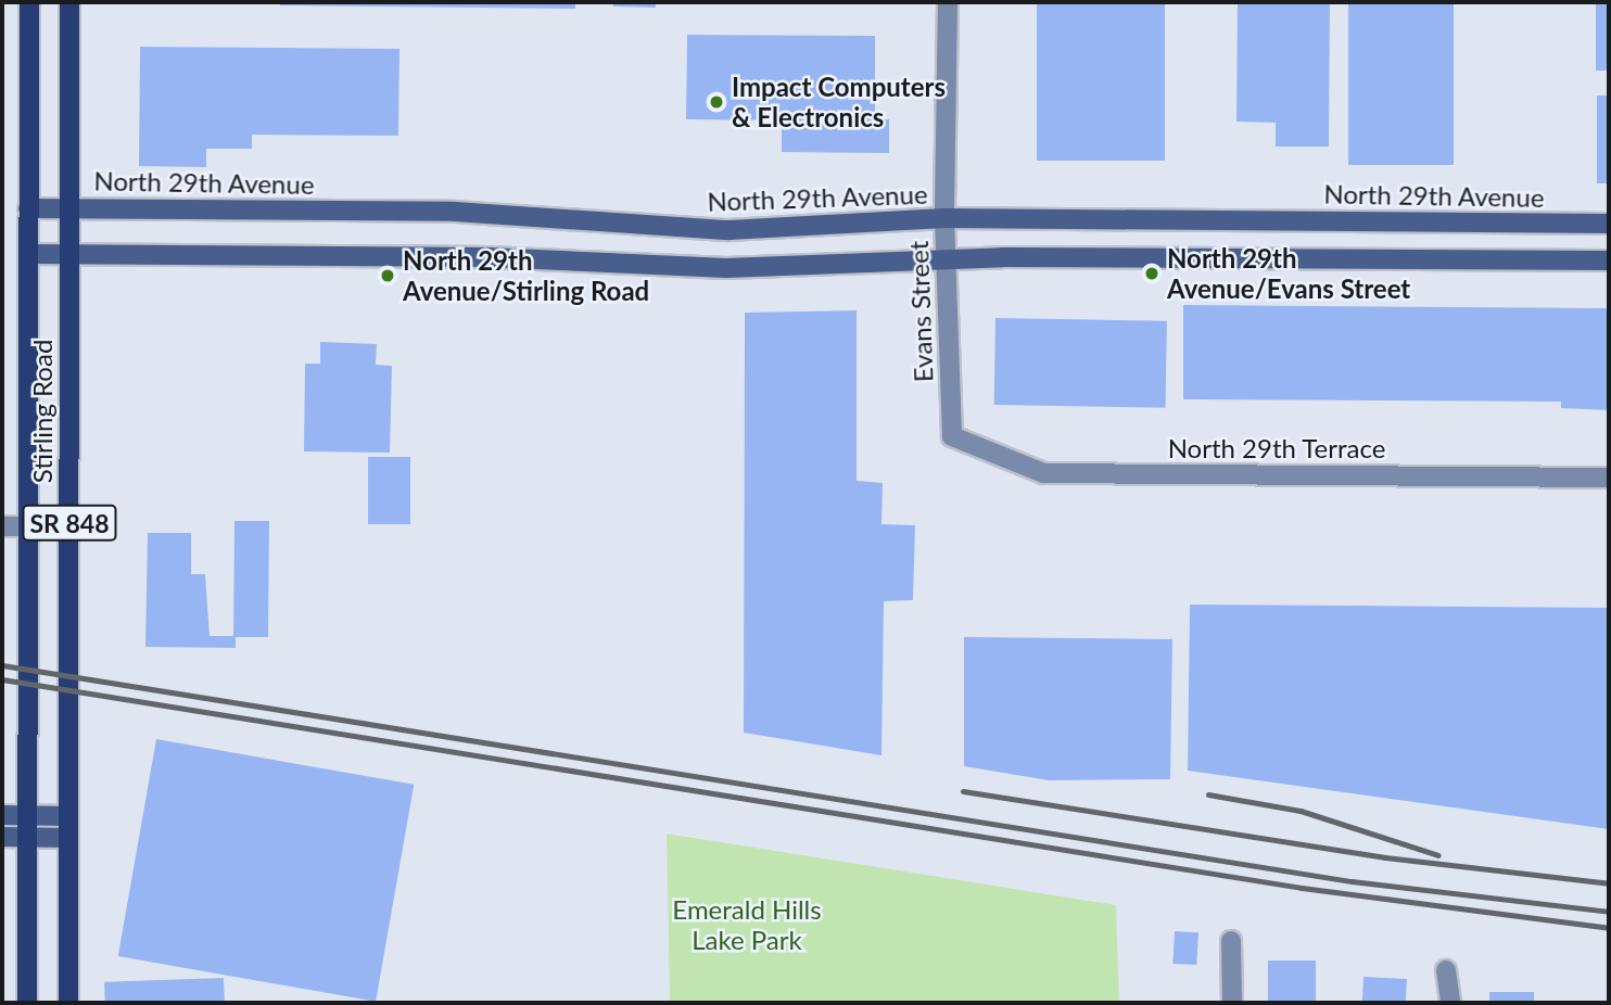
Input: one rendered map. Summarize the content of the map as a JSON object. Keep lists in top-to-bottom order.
{
  "streets": {
    "main road": ["Stirling Road", "SR 848"],
    "street": ["North 29th Avenue", "Evans Street", "North 29th Terrace"]
  },
  "crossings": [
    ["North 29th Avenue", "Evans Street"],
    ["North 29th Avenue", "Stirling Road"],
    ["Evans Street", "North 29th Terrace"]
  ],
  "parks": ["Emerald Hills Lake Park"],
  "places": ["Impact Computers & Electronics", "North 29th Avenue/Evans Street", "North 29th Avenue/Stirling Road"]
}
